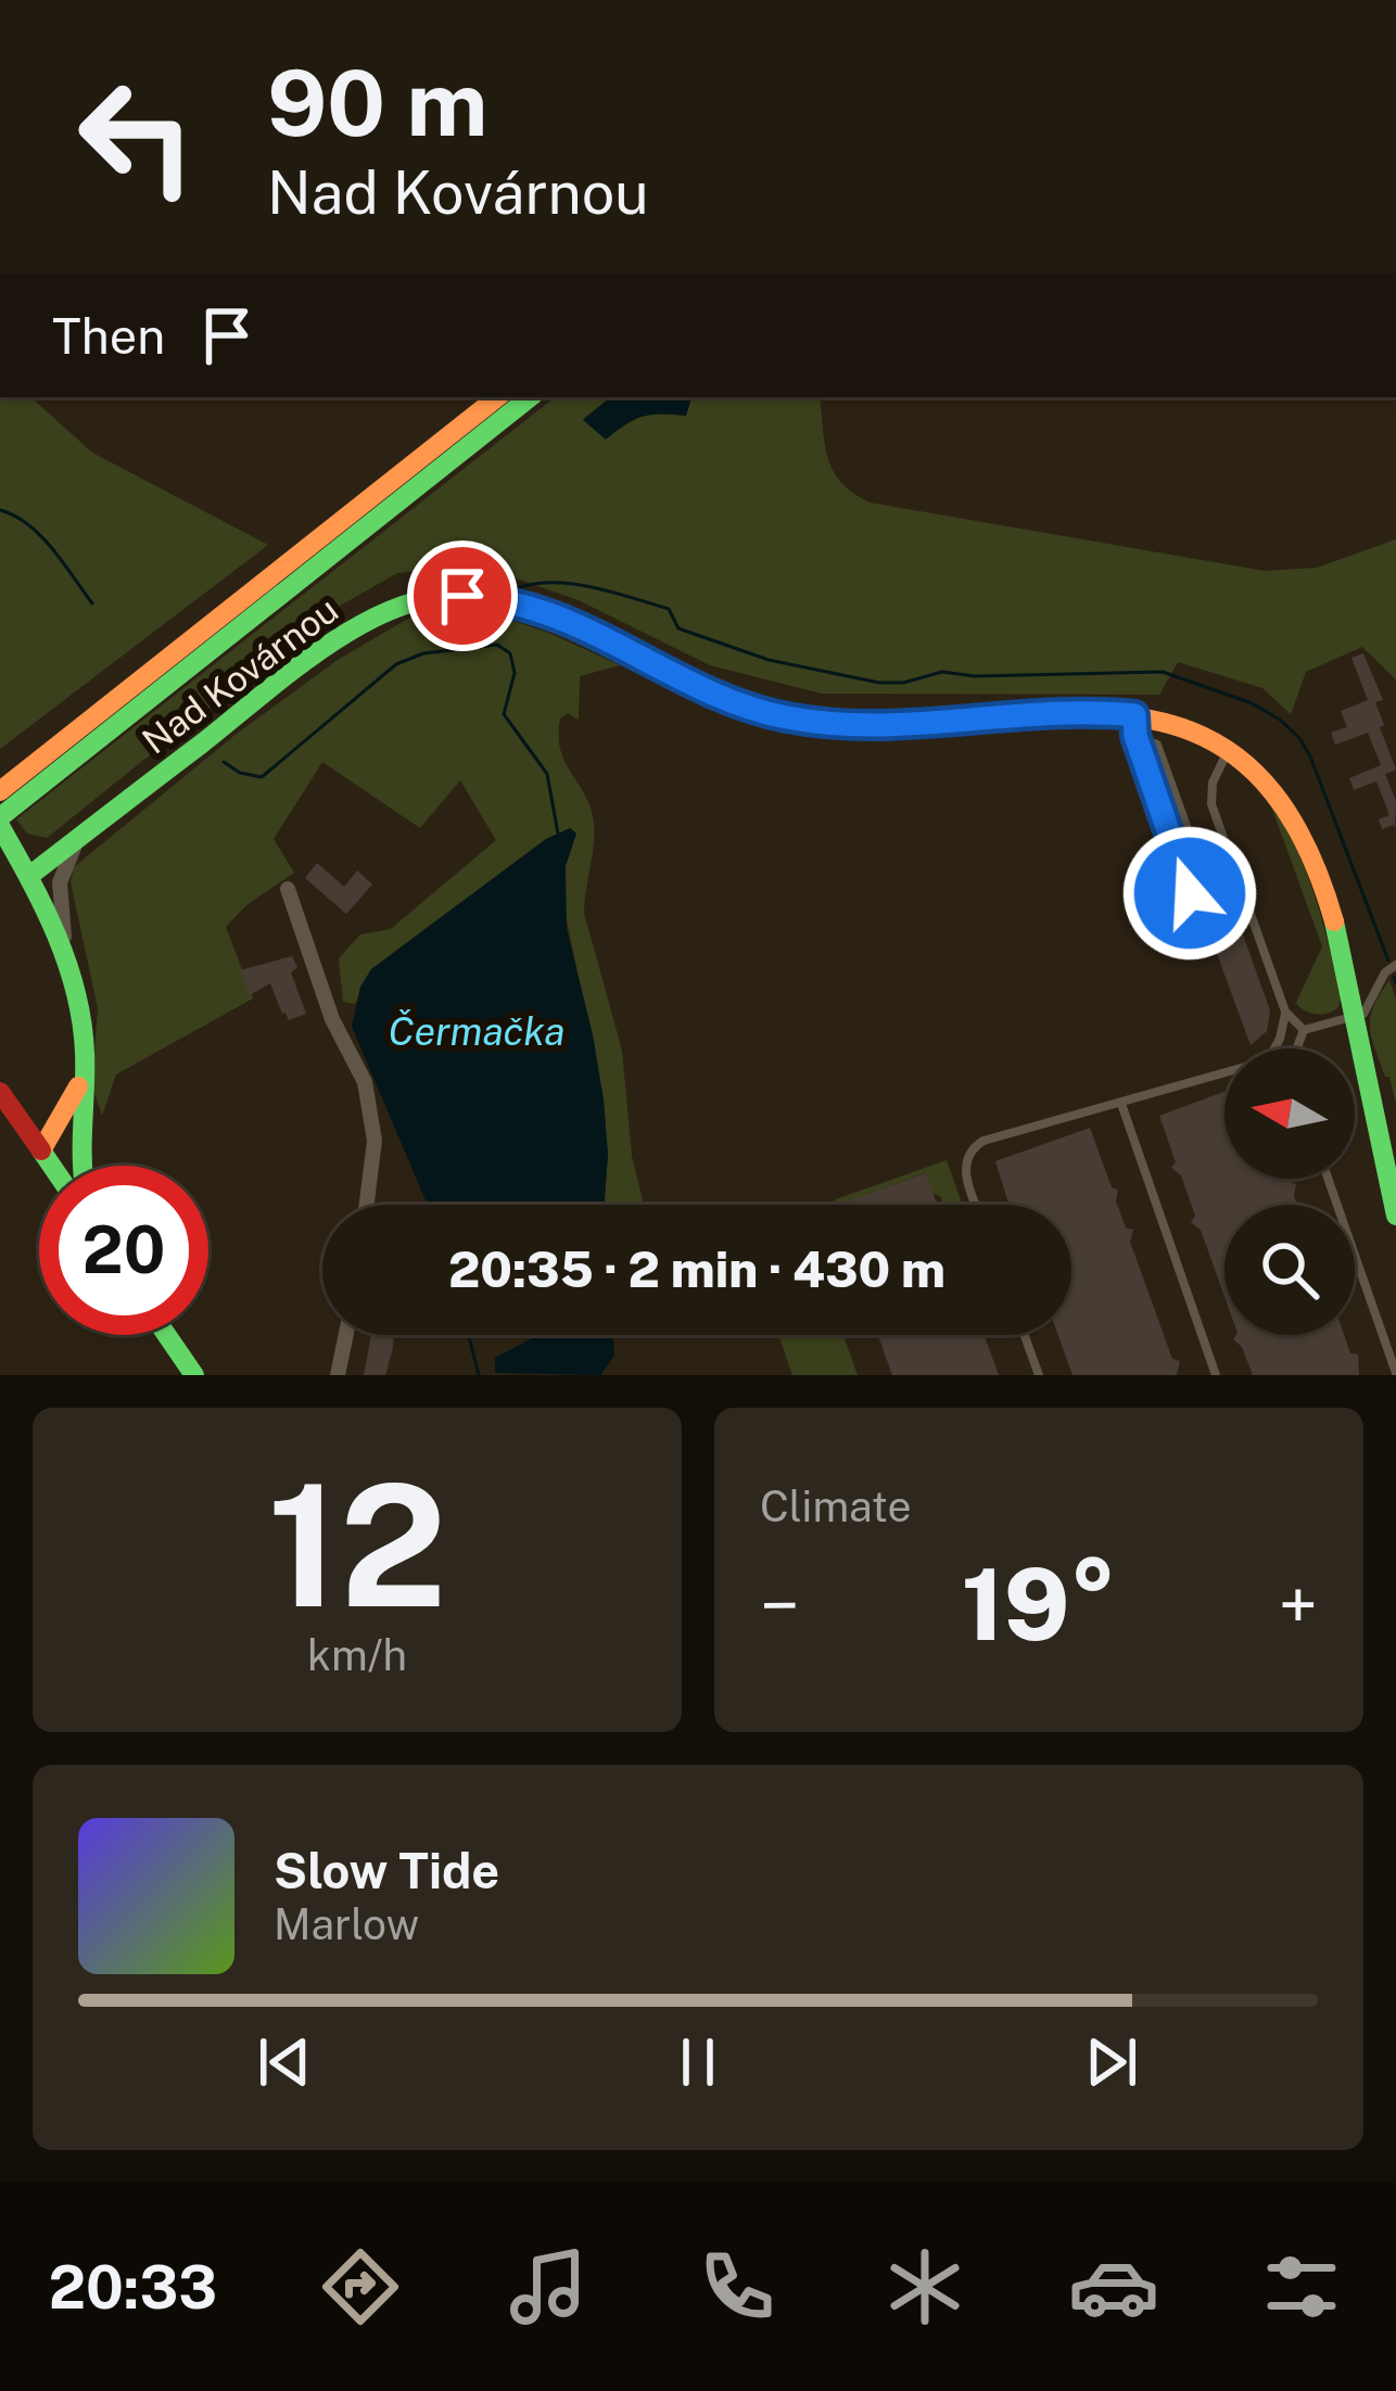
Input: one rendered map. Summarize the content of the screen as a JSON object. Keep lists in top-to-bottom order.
{
  "streets": {
    "main road": ["Nad Kovárnou"]
  },
  "water": ["Čermačka"],
  "north": "left",
  "page": {
    "turn": ["90 m", "Nad Kovárnou"],
    "then": "Then",
    "limit": "20",
    "trip": "20:35 · 2 min · 430 m",
    "tile": [
      ["12", "km/h"],
      "Climate"
    ],
    "heat": ["−", "19°", "+"],
    "song": ["Slow Tide", "Marlow"],
    "tabs": "20:33"
  }
}
